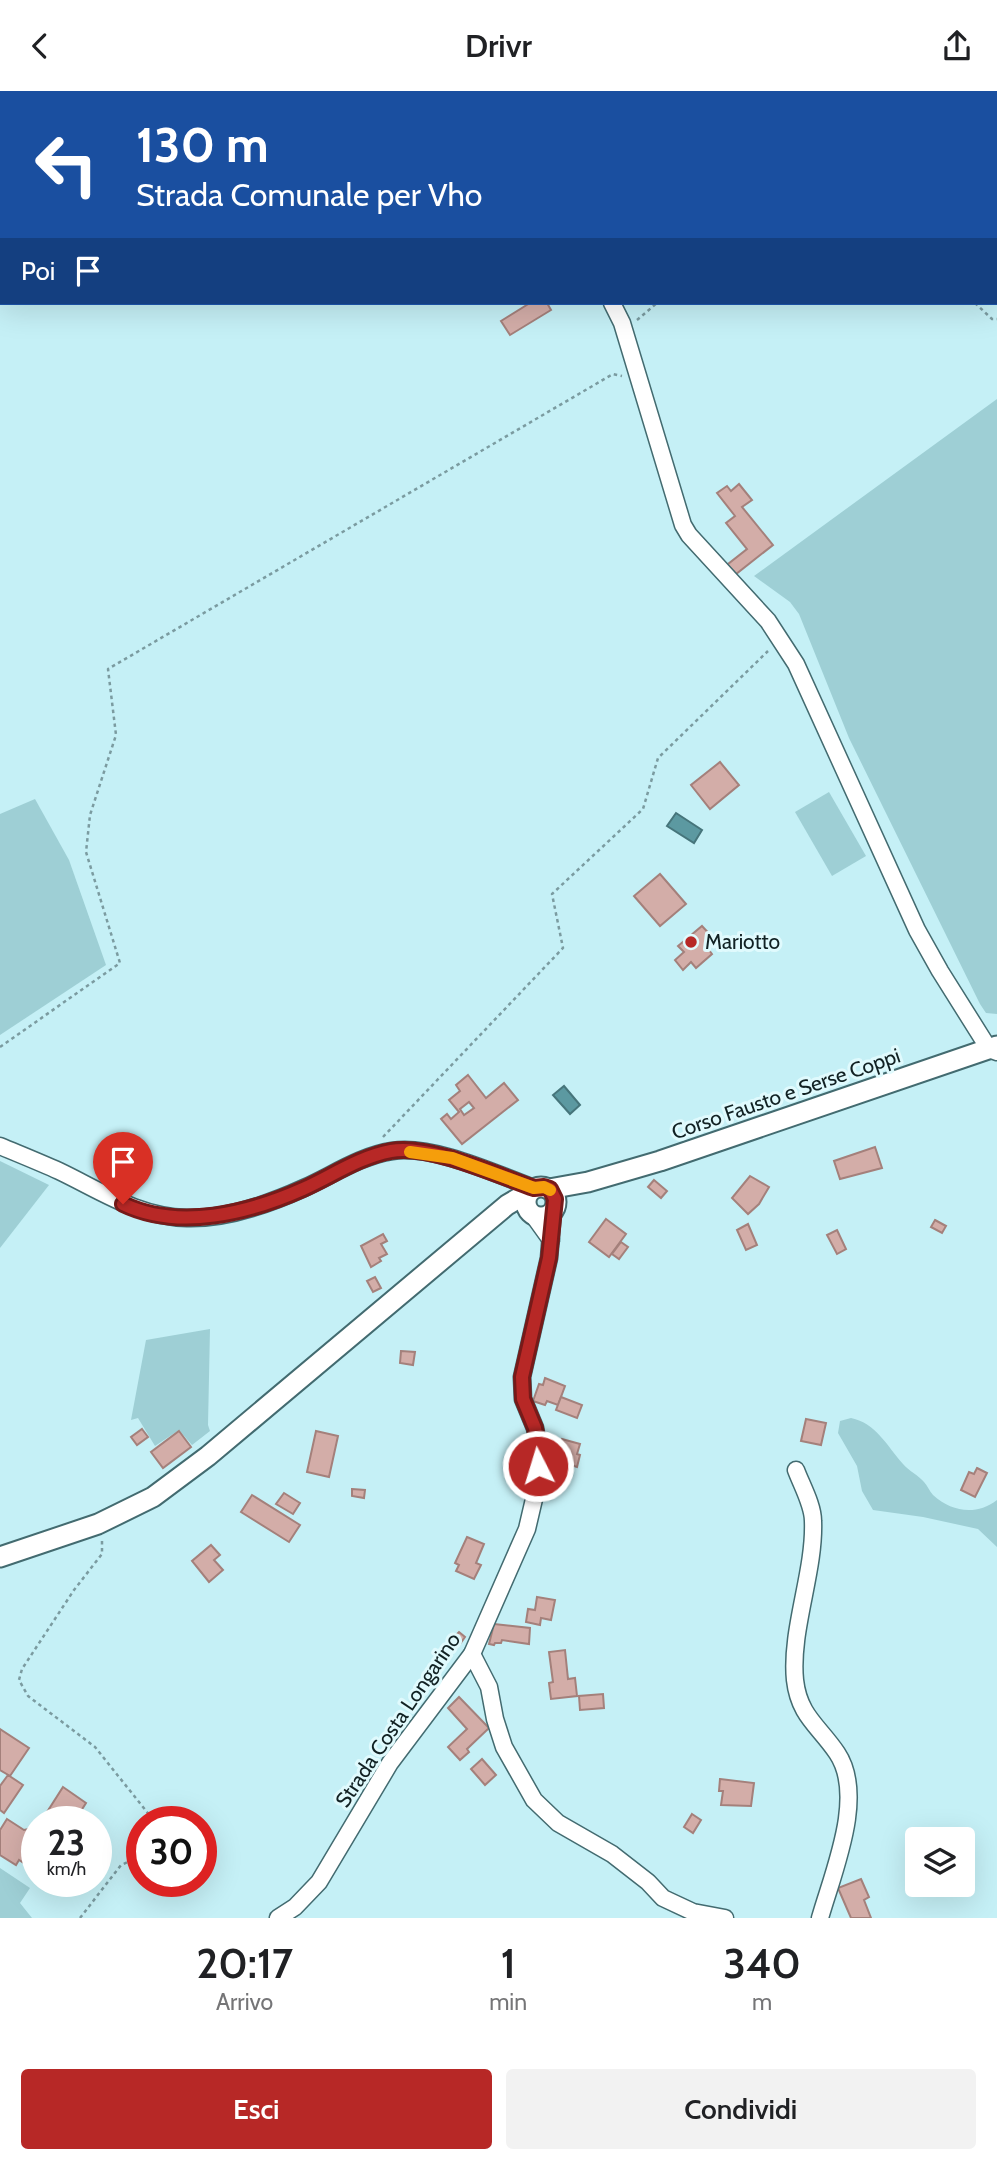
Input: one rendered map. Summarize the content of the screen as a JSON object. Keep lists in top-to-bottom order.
{
  "streets": {
    "street": ["Corso Fausto e Serse Coppi", "Strada Costa Longarino"]
  },
  "crossings": [
    ["Corso Fausto e Serse Coppi", "Strada Costa Longarino"]
  ],
  "places": ["Mariotto"],
  "page": {
    "header": "Drivr",
    "turn": ["130 m", "Strada Comunale per Vho"],
    "then": "Poi",
    "speed": "23 km/h",
    "limit": "30",
    "eta": [
      "20:17",
      "Arrivo",
      "1",
      "min",
      "340",
      "m"
    ],
    "buttons": ["Esci", "Condividi"]
  }
}
